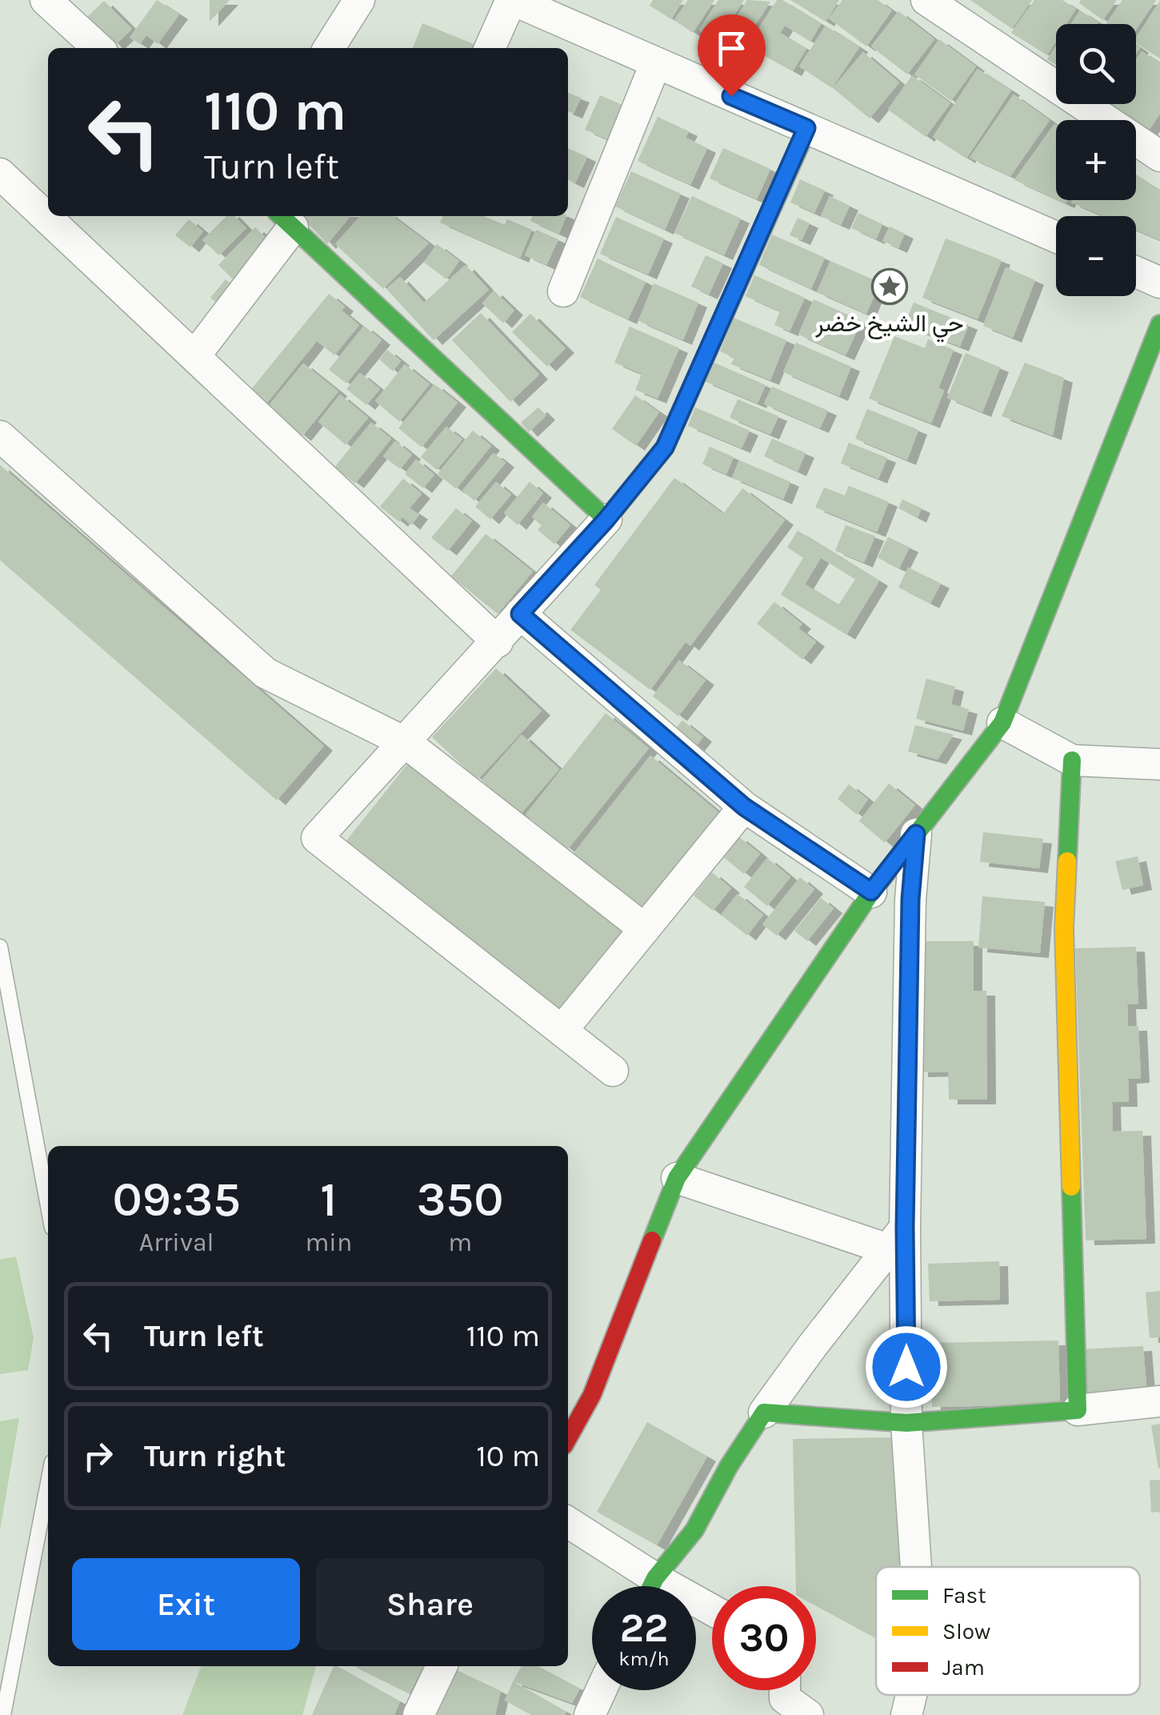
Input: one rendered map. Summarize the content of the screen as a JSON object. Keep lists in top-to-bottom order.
{
  "places": {
    "place": ["حي الشيخ خضر"]
  },
  "legend": ["Fast", "Slow", "Jam"],
  "page": {
    "map_buttons": ["+", "−"],
    "turn": ["110 m", "Turn left"],
    "eta": [
      "09:35",
      "Arrival",
      "1",
      "min",
      "350",
      "m"
    ],
    "list": [
      {
        "name": "Turn left",
        "value": "110 m"
      },
      {
        "name": "Turn right",
        "value": "10 m"
      }
    ],
    "buttons": ["Exit", "Share"],
    "speed": "22 km/h",
    "limit": "30"
  }
}
